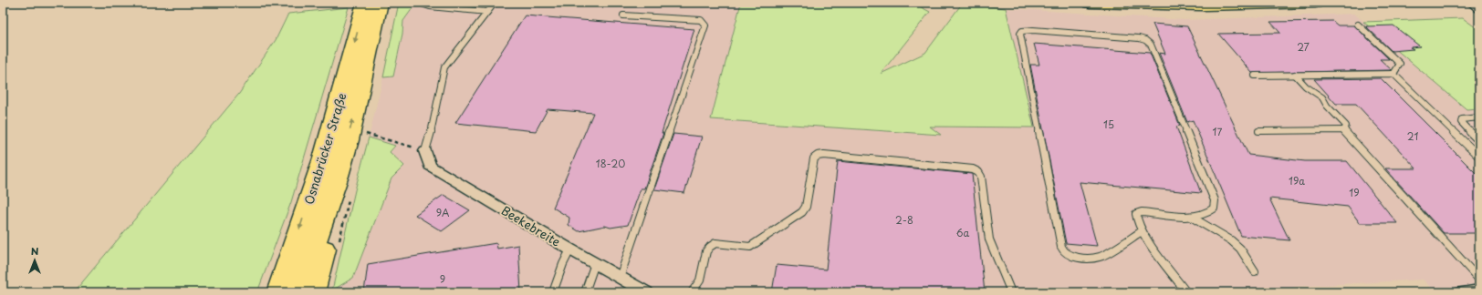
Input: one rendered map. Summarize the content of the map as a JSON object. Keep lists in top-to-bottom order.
{
  "streets": {
    "highway": ["Osnabrücker Straße"],
    "street": ["Beekebreite"]
  },
  "house_numbers": [
    "27",
    "15",
    "17",
    "21",
    "18-20",
    "19a",
    "19",
    "9A",
    "2-8",
    "6a",
    "9"
  ],
  "north": "top"
}
